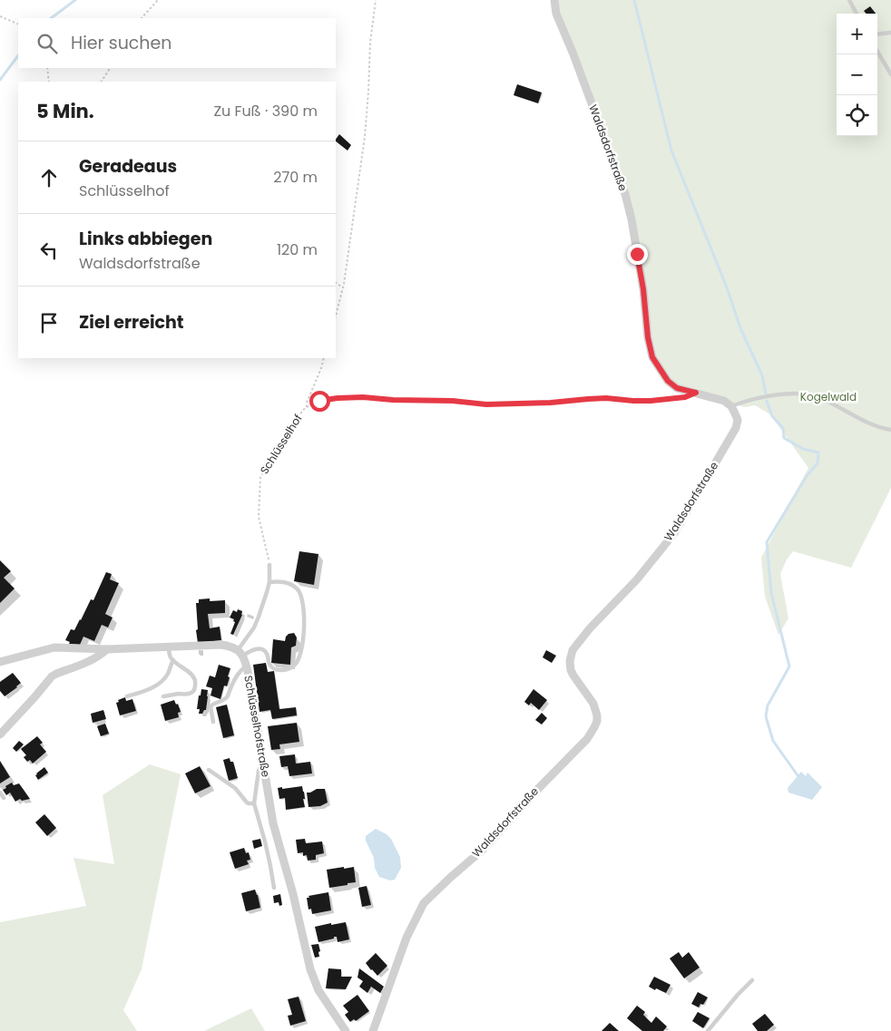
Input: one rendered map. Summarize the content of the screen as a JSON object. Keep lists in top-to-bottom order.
{
  "streets": {
    "street": ["Waldsdorfstraße", "Schlüsselhofstraße"],
    "path": ["Schlüsselhof"]
  },
  "crossings": [
    ["Waldsdorfstraße", "Schlüsselhof"]
  ],
  "parks": ["Kogelwald"],
  "page": {
    "map_buttons": ["+", "−"],
    "search": "Hier suchen",
    "heading": ["5 Min.", "Zu Fuß · 390 m"],
    "list": [
      ["Geradeaus", "Schlüsselhof", "270 m"],
      ["Links abbiegen", "Waldsdorfstraße", "120 m"],
      "Ziel erreicht"
    ]
  }
}
